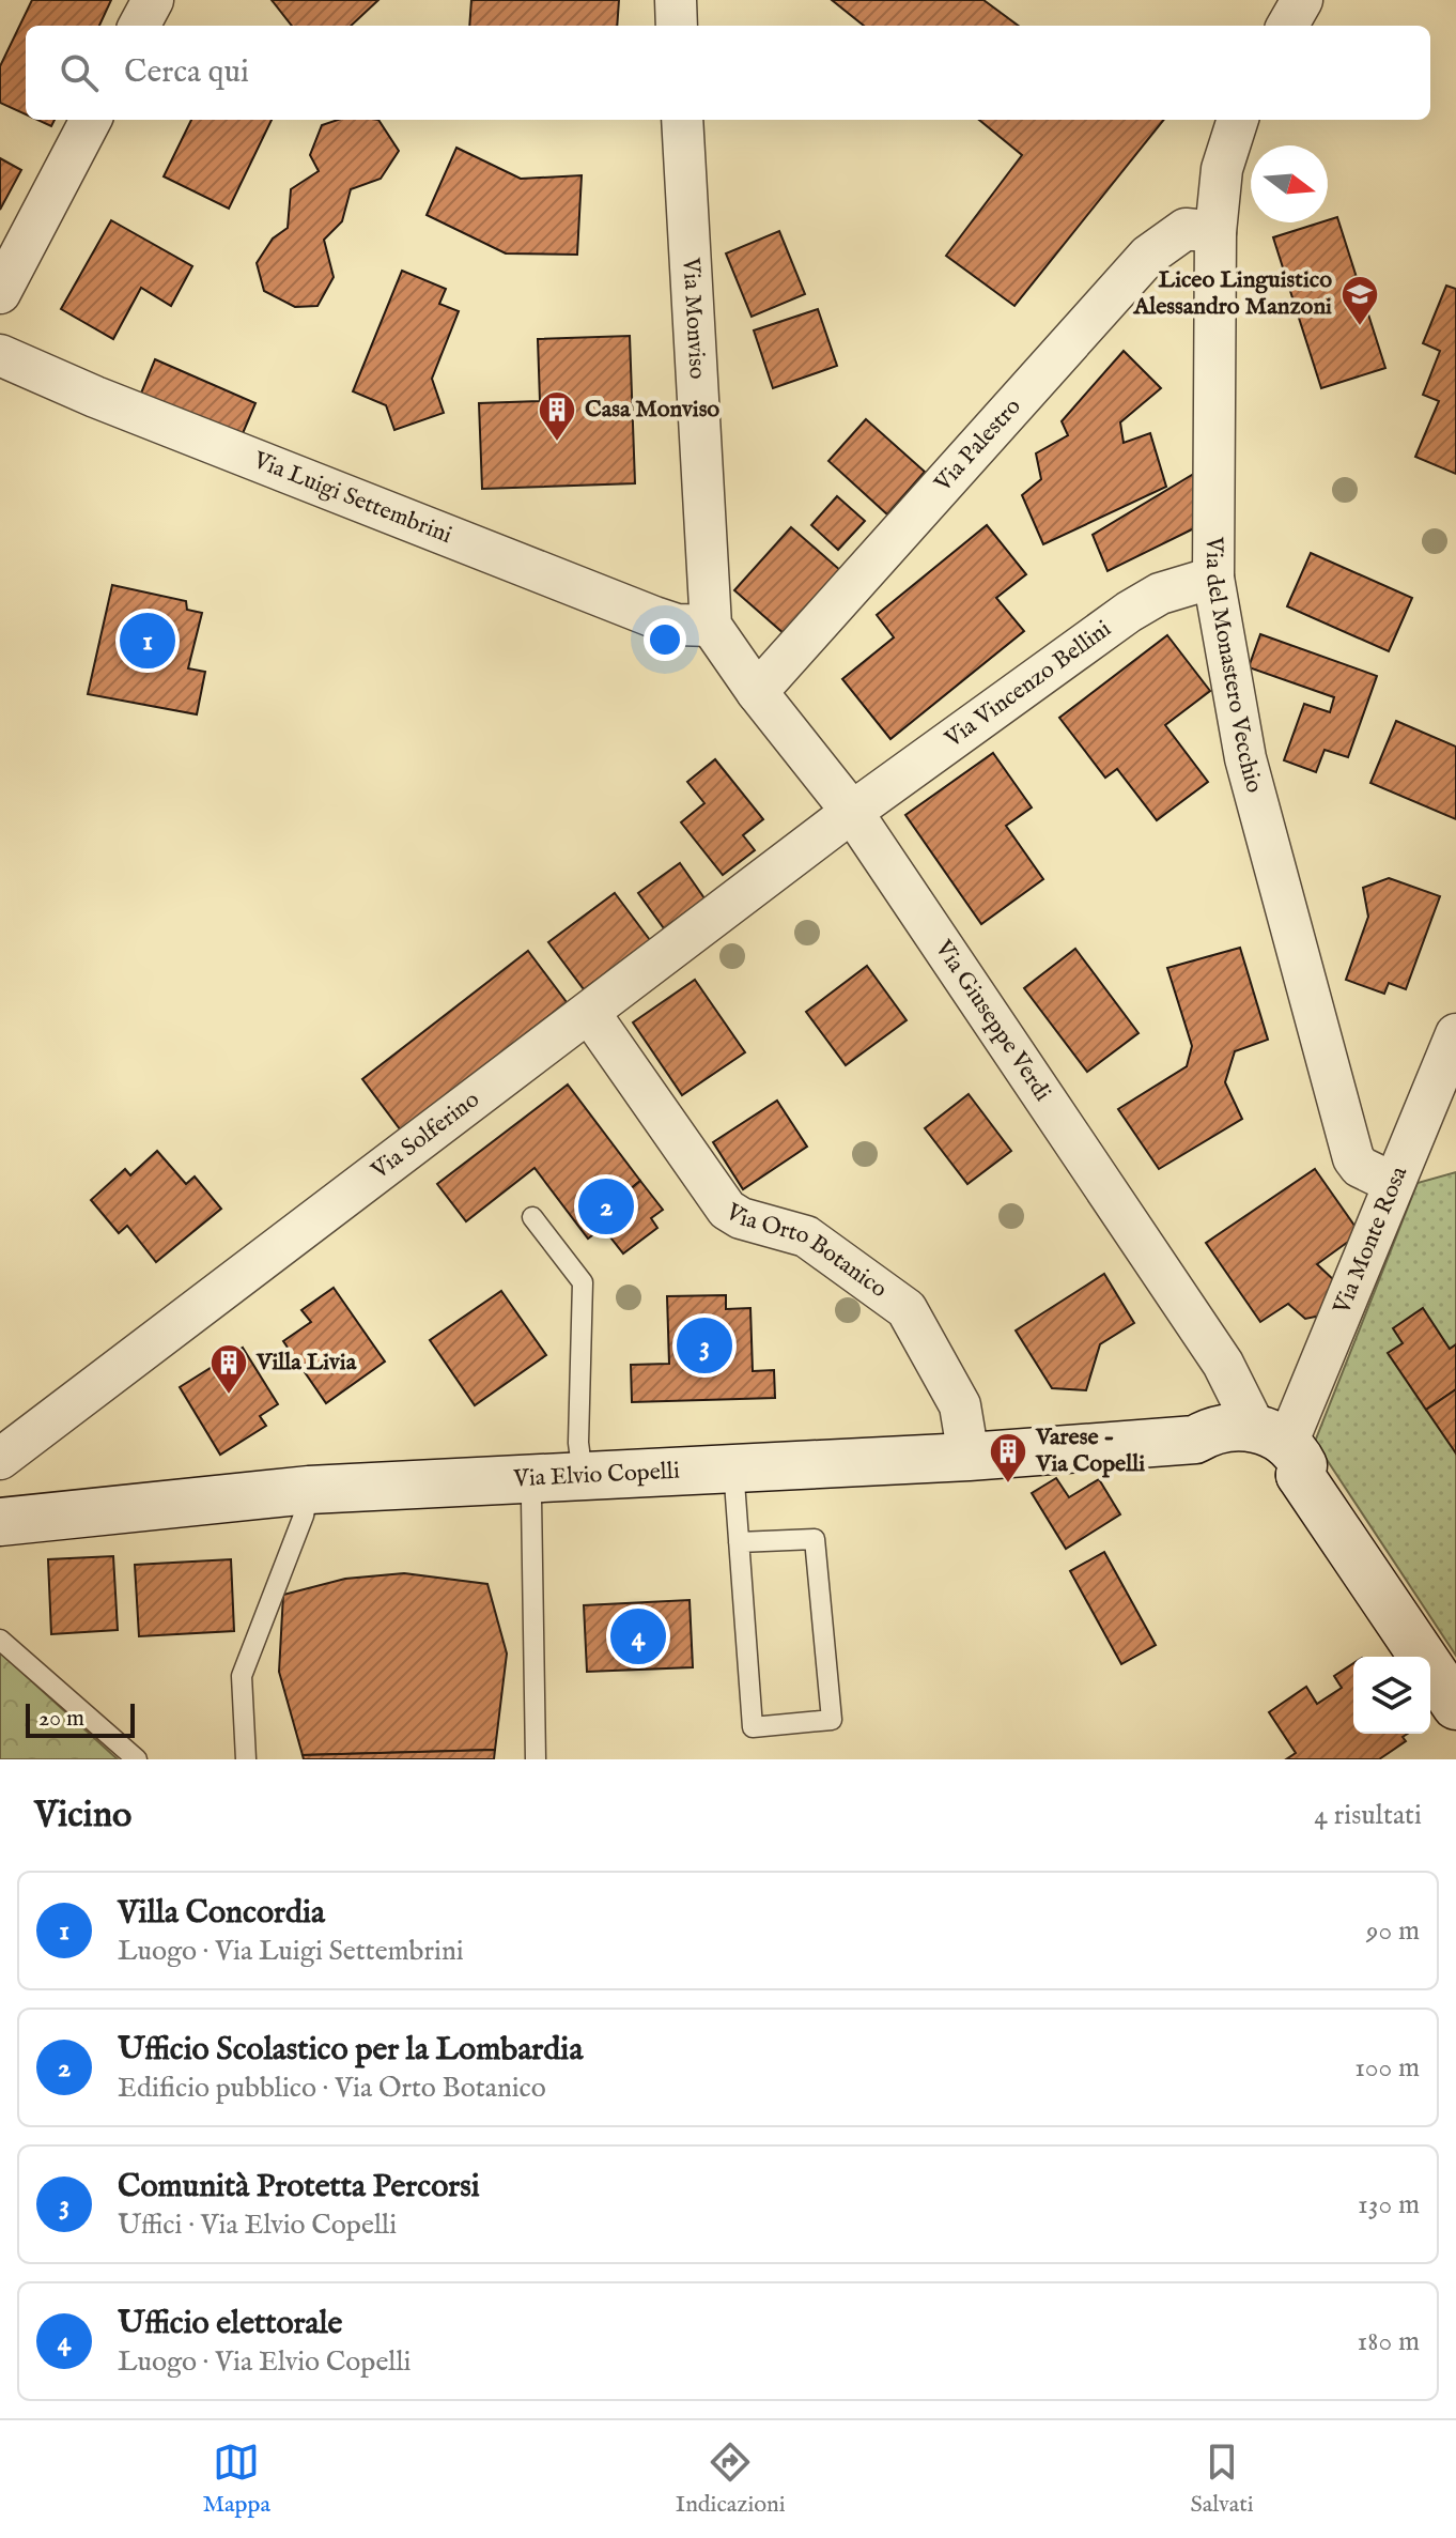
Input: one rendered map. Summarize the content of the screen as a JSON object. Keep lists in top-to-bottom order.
{
  "streets": {
    "main road": ["Via Giuseppe Verdi", "Via Elvio Copelli"],
    "street": [
      "Via Monviso",
      "Via Palestro",
      "Via Luigi Settembrini",
      "Via del Monastero Vecchio",
      "Via Vincenzo Bellini",
      "Via Solferino",
      "Via Monte Rosa",
      "Via Orto Botanico"
    ]
  },
  "crossings": [
    ["Via Monviso", "Via Luigi Settembrini"],
    ["Via Monviso", "Via Giuseppe Verdi"],
    ["Via Palestro", "Via del Monastero Vecchio"],
    ["Via Palestro", "Via Giuseppe Verdi"],
    ["Via Luigi Settembrini", "Via Giuseppe Verdi"],
    ["Via del Monastero Vecchio", "Via Vincenzo Bellini"],
    ["Via del Monastero Vecchio", "Via Monte Rosa"],
    ["Via Vincenzo Bellini", "Via Giuseppe Verdi"],
    ["Via Vincenzo Bellini", "Via Solferino"],
    ["Via Giuseppe Verdi", "Via Solferino"],
    ["Via Giuseppe Verdi", "Via Monte Rosa"],
    ["Via Giuseppe Verdi", "Via Elvio Copelli"],
    ["Via Solferino", "Via Orto Botanico"],
    ["Via Monte Rosa", "Via Elvio Copelli"],
    ["Via Orto Botanico", "Via Elvio Copelli"]
  ],
  "places": {
    "school or university": ["Liceo Linguistico Alessandro Manzoni"],
    "building": ["Casa Monviso", "Villa Livia", "Varese - Via Copelli"]
  },
  "scale_bar": "20 m",
  "north": "right",
  "page": {
    "search": "Cerca qui",
    "pins": [
      "1",
      "2",
      "3",
      "4"
    ],
    "scale": "20 m",
    "heading": ["Vicino", "4 risultati"],
    "list": [
      {
        "mark": "1",
        "name": "Villa Concordia",
        "note": "Luogo · Via Luigi Settembrini",
        "value": "90 m"
      },
      {
        "mark": "2",
        "name": "Ufficio Scolastico per la Lombardia",
        "note": "Edificio pubblico · Via Orto Botanico",
        "value": "100 m"
      },
      {
        "mark": "3",
        "name": "Comunità Protetta Percorsi",
        "note": "Uffici · Via Elvio Copelli",
        "value": "130 m"
      },
      {
        "mark": "4",
        "name": "Ufficio elettorale",
        "note": "Luogo · Via Elvio Copelli",
        "value": "180 m"
      }
    ],
    "nav": ["Mappa", "Indicazioni", "Salvati"]
  }
}
